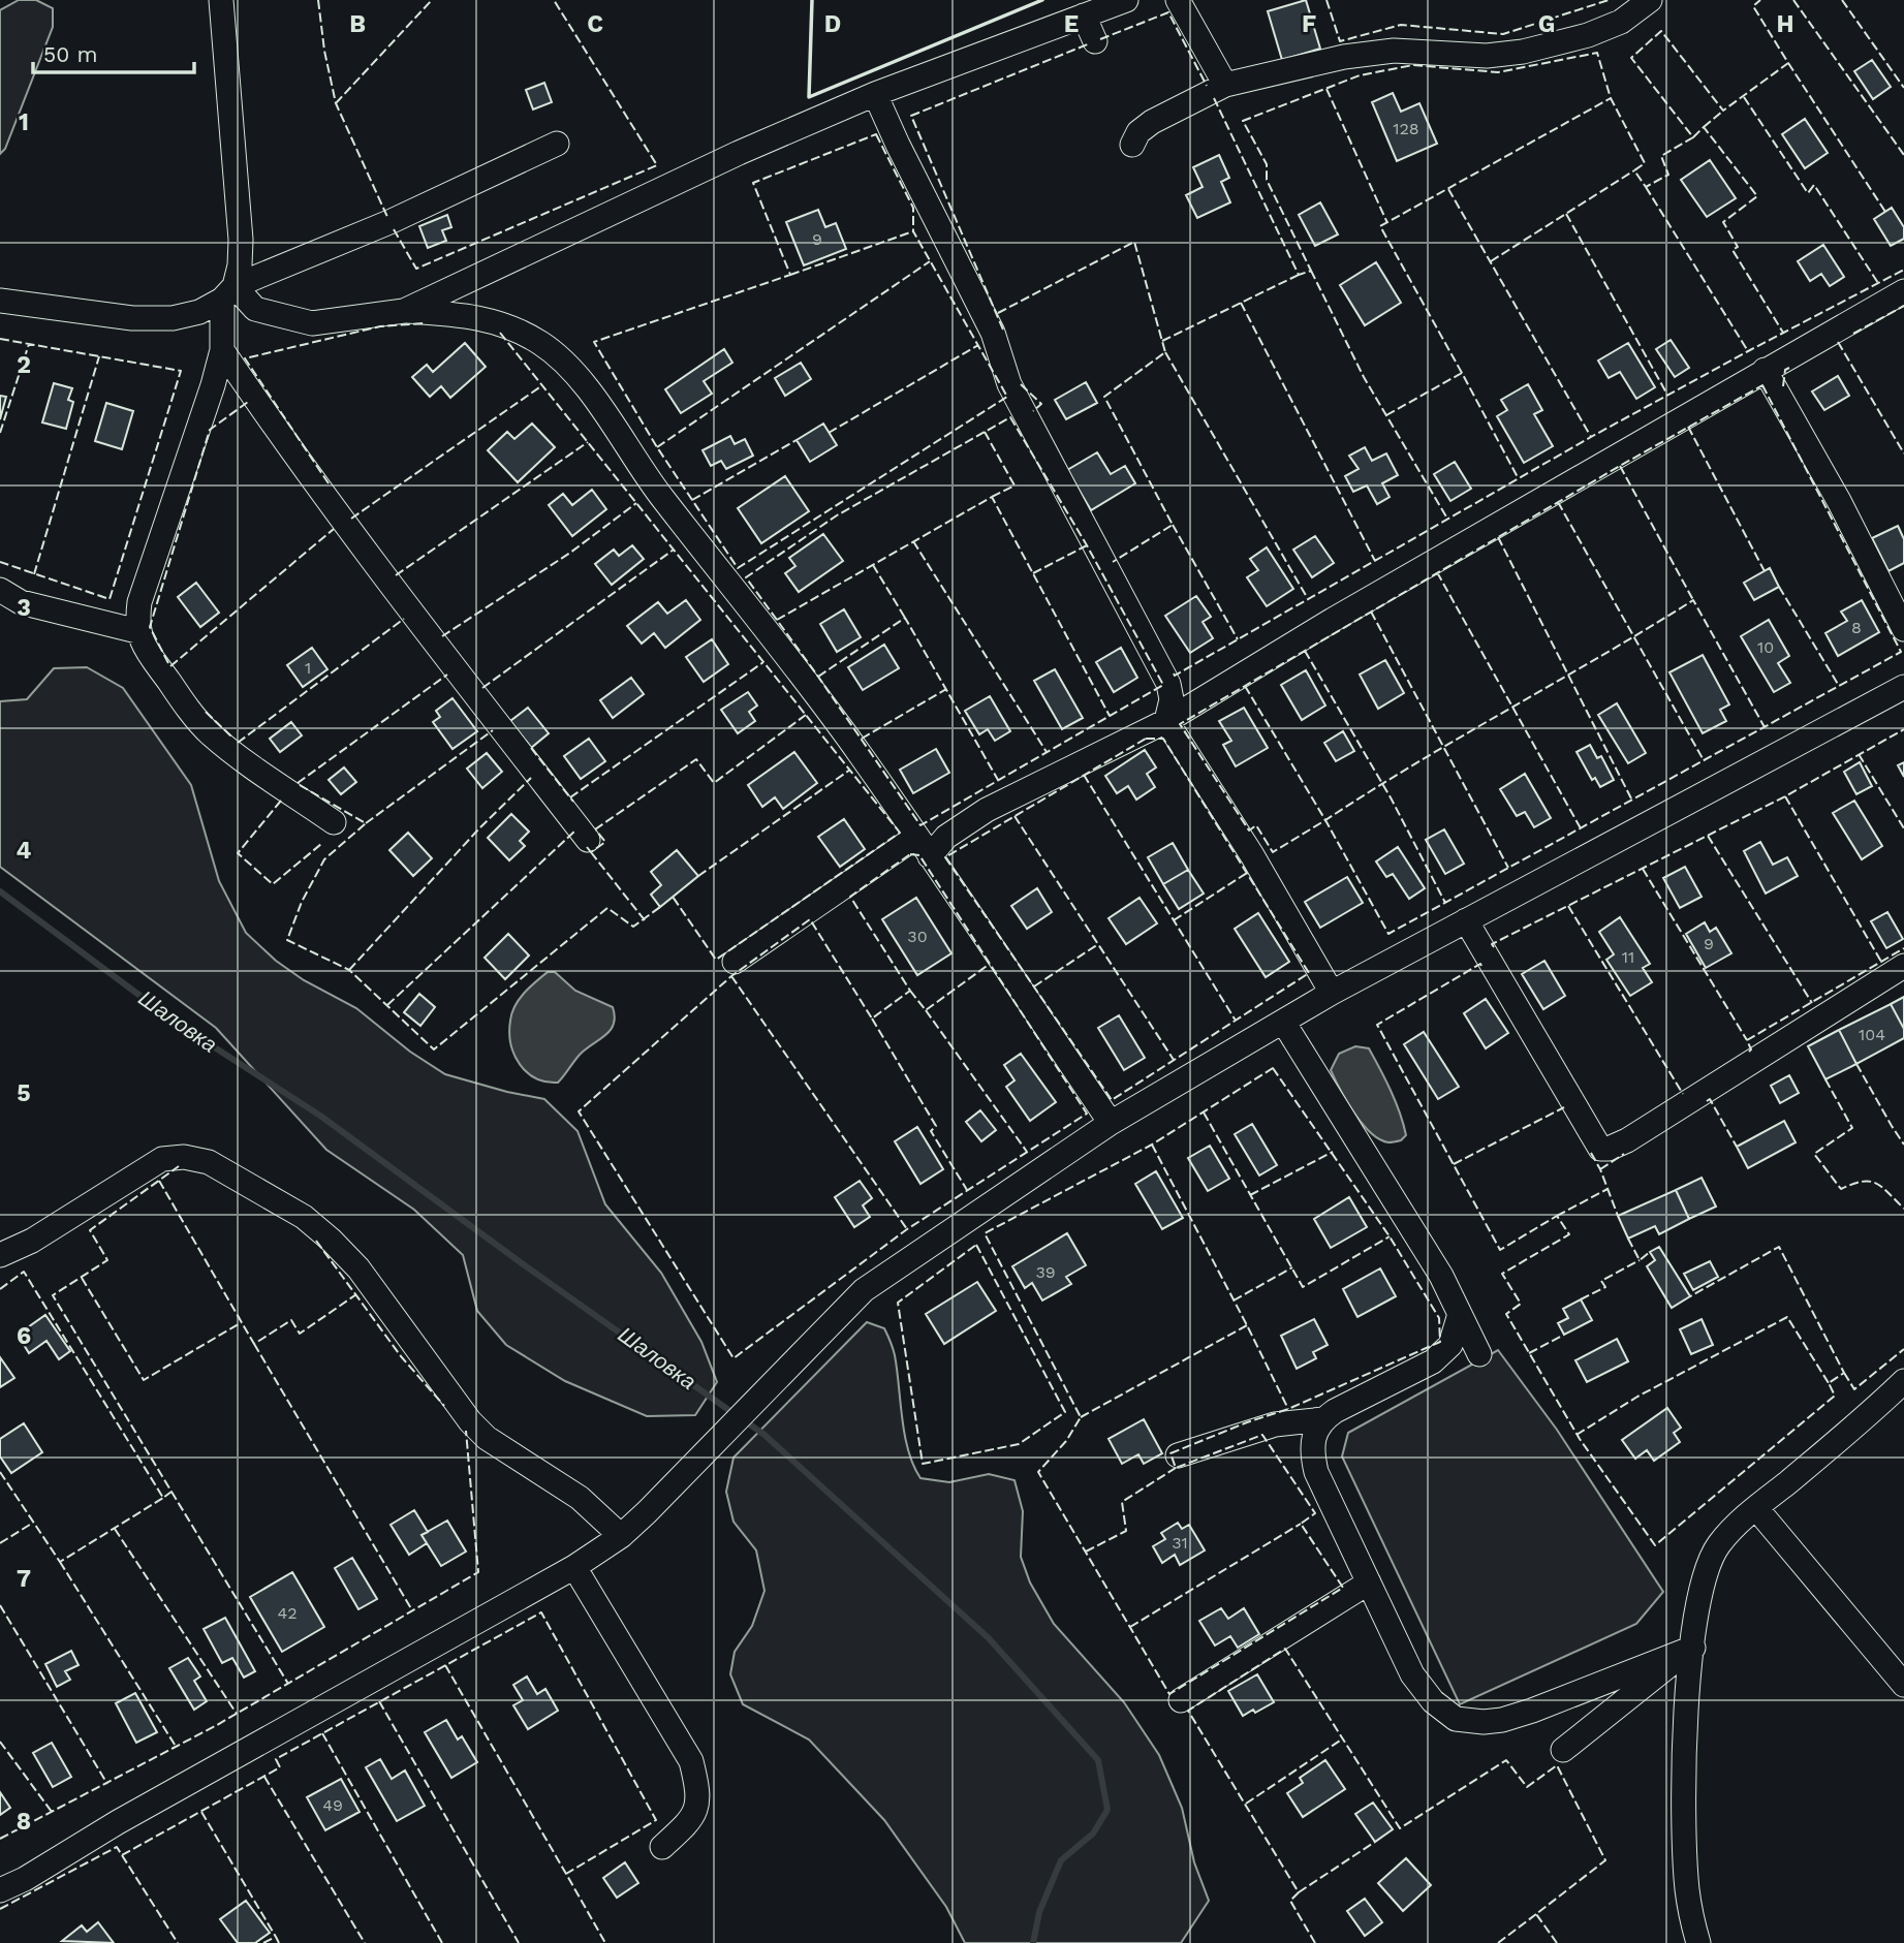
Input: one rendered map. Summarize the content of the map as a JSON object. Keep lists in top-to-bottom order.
{
  "water": ["Шаловка"],
  "house_numbers": [
    "128",
    "9",
    "8",
    "10",
    "1",
    "30",
    "9",
    "11",
    "104",
    "39",
    "31",
    "42",
    "49"
  ],
  "scale_bar": "50 m",
  "grid": {
    "columns": [
      "B",
      "C",
      "D",
      "E",
      "F",
      "G",
      "H"
    ],
    "rows": [
      "1",
      "2",
      "3",
      "4",
      "5",
      "6",
      "7",
      "8"
    ]
  }
}
